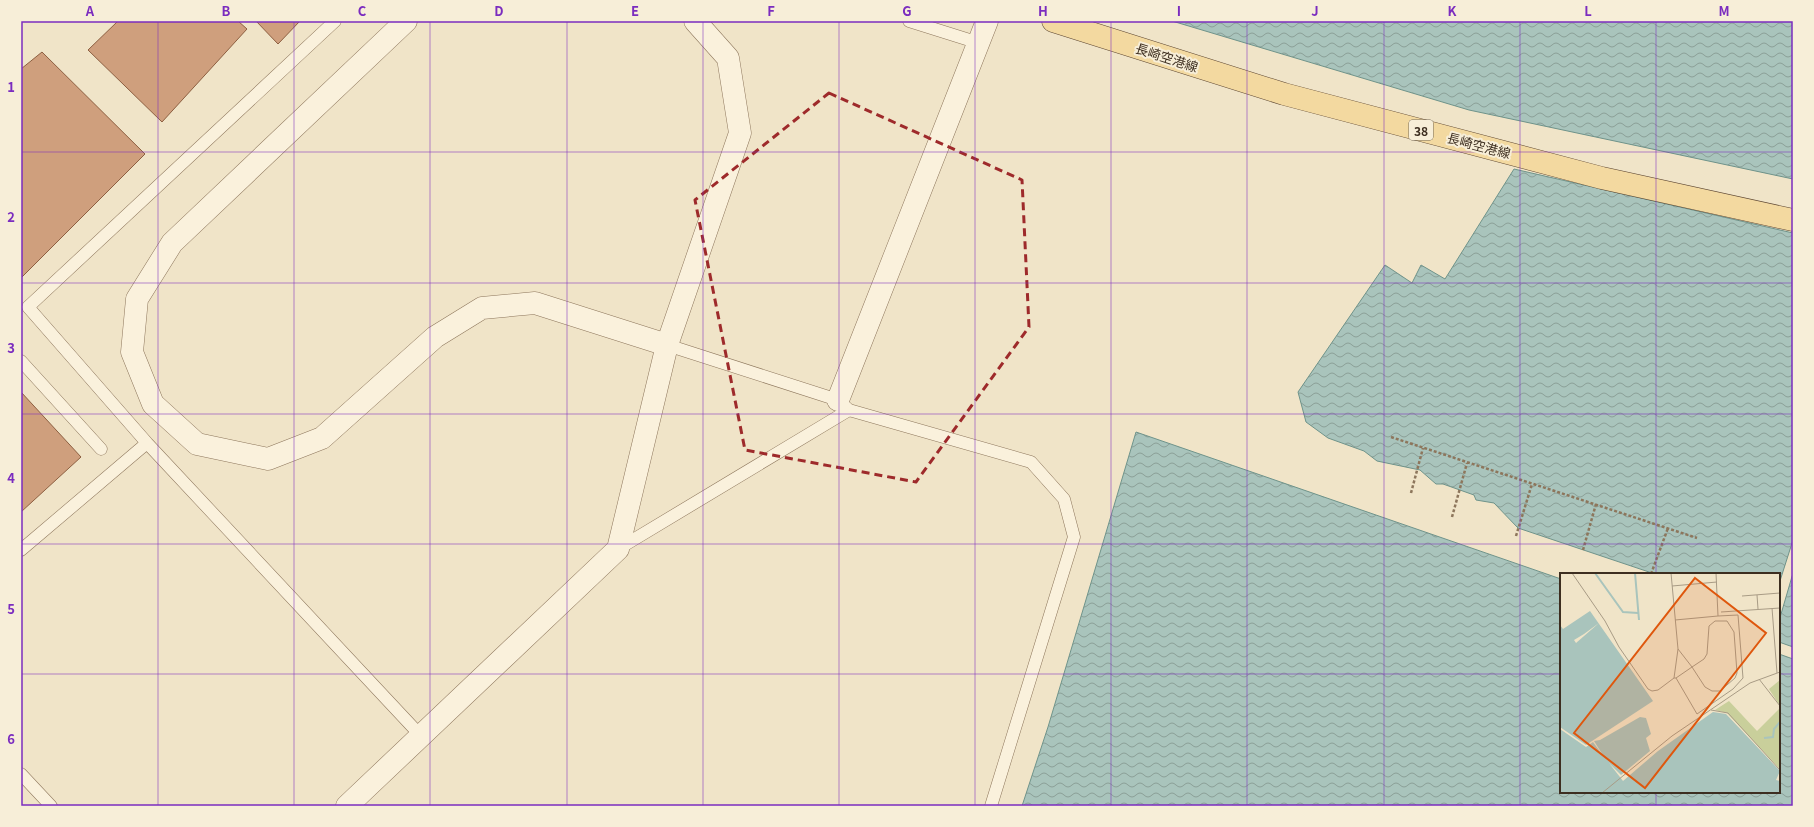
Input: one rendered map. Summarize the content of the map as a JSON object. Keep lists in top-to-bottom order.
{
  "streets": {
    "main road": ["長崎空港線", "38"]
  },
  "grid": {
    "columns": [
      "A",
      "B",
      "C",
      "D",
      "E",
      "F",
      "G",
      "H",
      "I",
      "J",
      "K",
      "L",
      "M"
    ],
    "rows": [
      "1",
      "2",
      "3",
      "4",
      "5",
      "6"
    ]
  }
}
